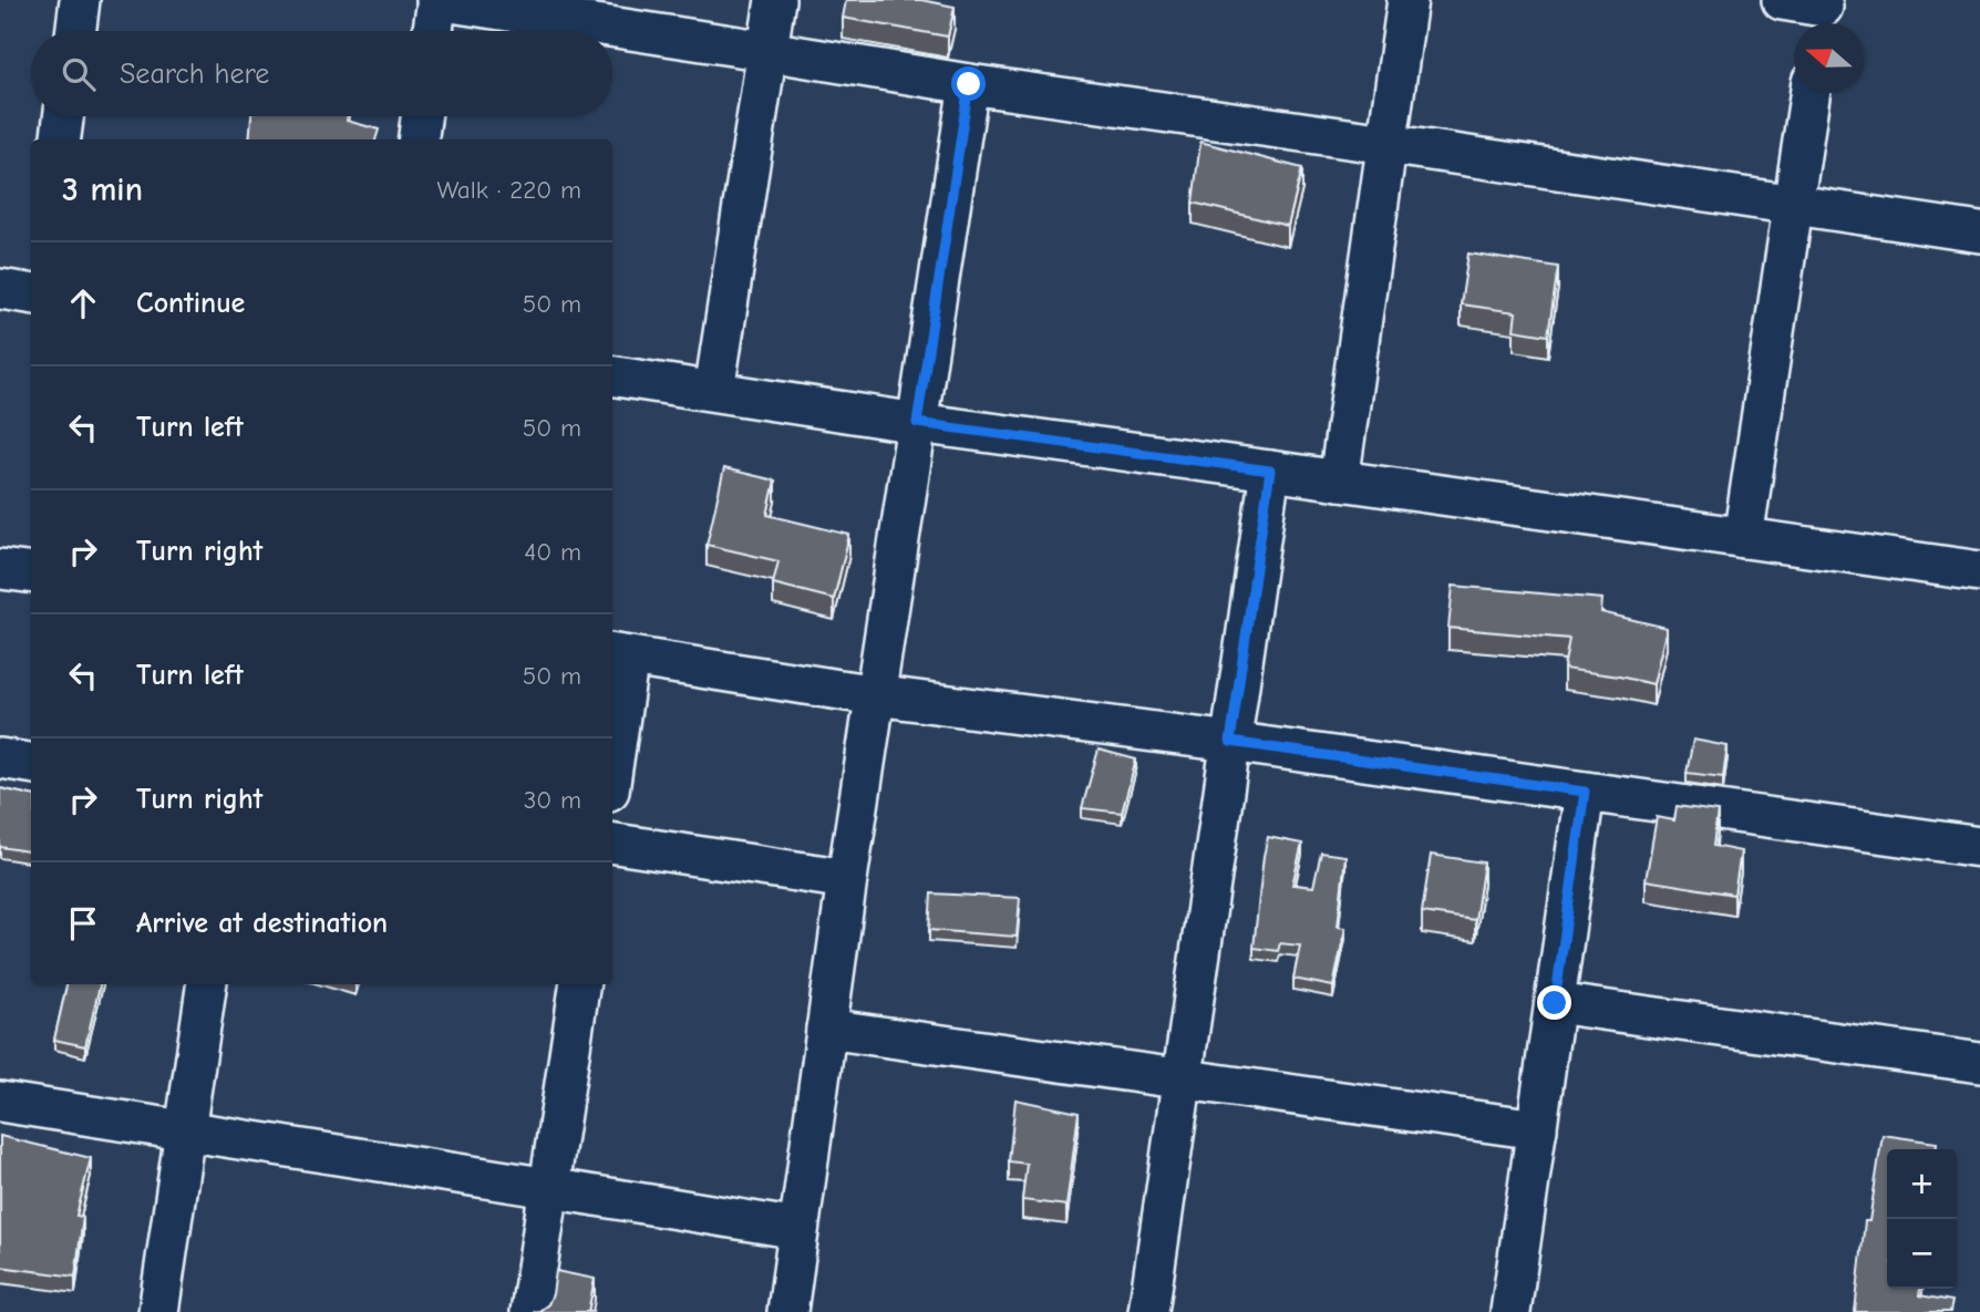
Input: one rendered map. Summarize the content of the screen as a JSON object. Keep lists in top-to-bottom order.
{
  "north": "left",
  "page": {
    "search": "Search here",
    "heading": ["3 min", "Walk · 220 m"],
    "list": [
      ["Continue", "50 m"],
      ["Turn left", "50 m"],
      ["Turn right", "40 m"],
      ["Turn left", "50 m"],
      ["Turn right", "30 m"],
      "Arrive at destination"
    ],
    "map_buttons": ["+", "−"]
  }
}
